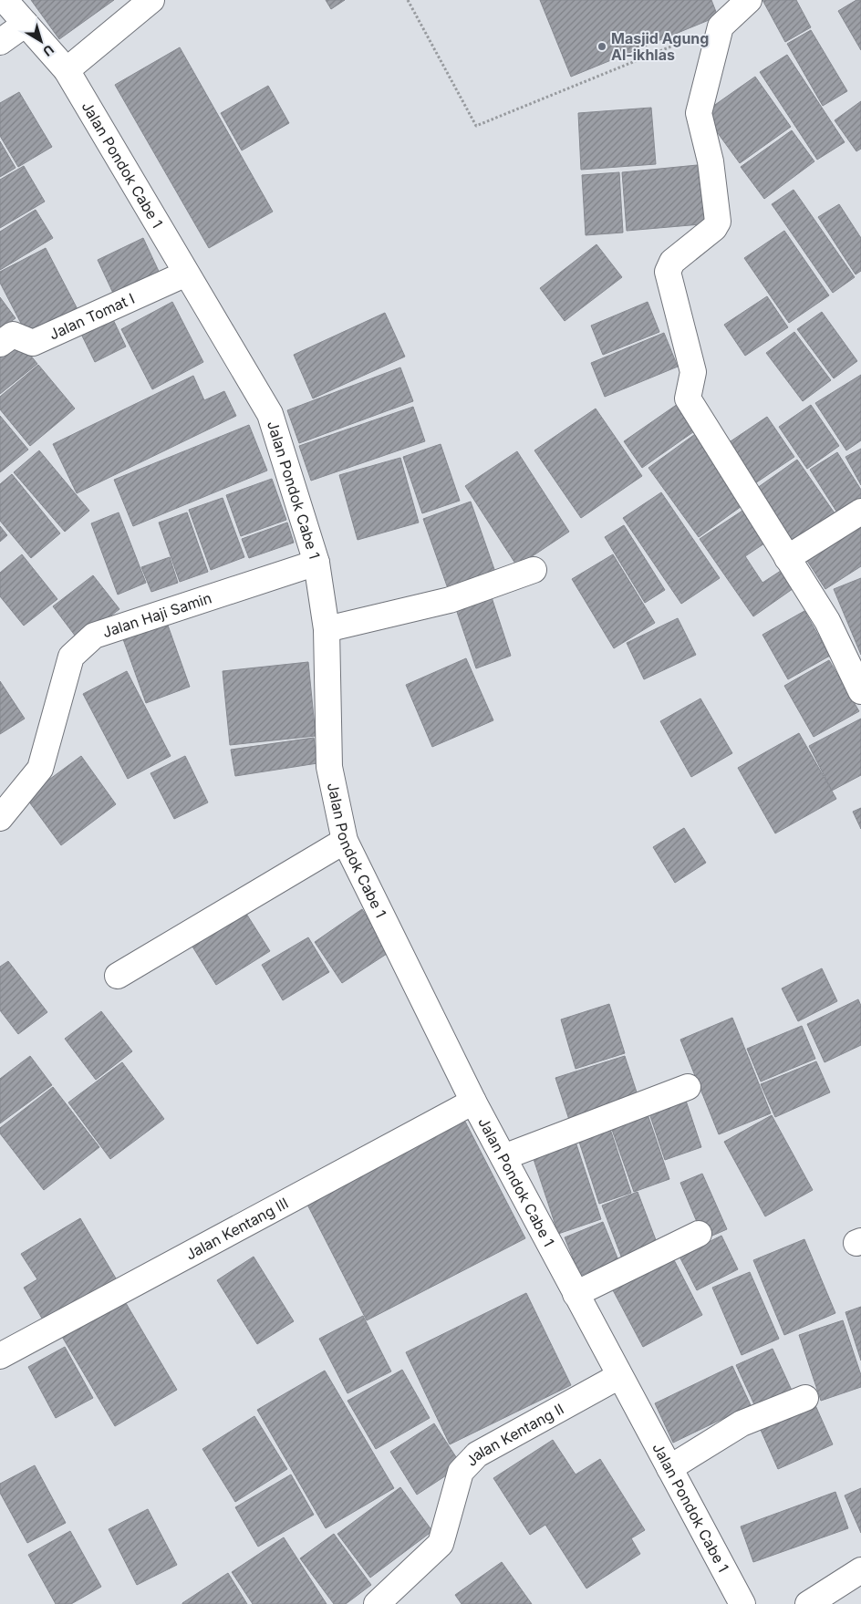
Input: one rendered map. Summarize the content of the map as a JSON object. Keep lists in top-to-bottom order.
{
  "streets": {
    "street": [
      "Jalan Pondok Cabe 1",
      "Jalan Tomat I",
      "Jalan Haji Samin",
      "Jalan Kentang III",
      "Jalan Kentang II"
    ]
  },
  "crossings": [
    ["Jalan Pondok Cabe 1", "Jalan Tomat I"],
    ["Jalan Pondok Cabe 1", "Jalan Haji Samin"],
    ["Jalan Pondok Cabe 1", "Jalan Kentang III"],
    ["Jalan Pondok Cabe 1", "Jalan Kentang II"]
  ],
  "places": ["Masjid Agung Al-ikhlas"],
  "north": "bottom right"
}
